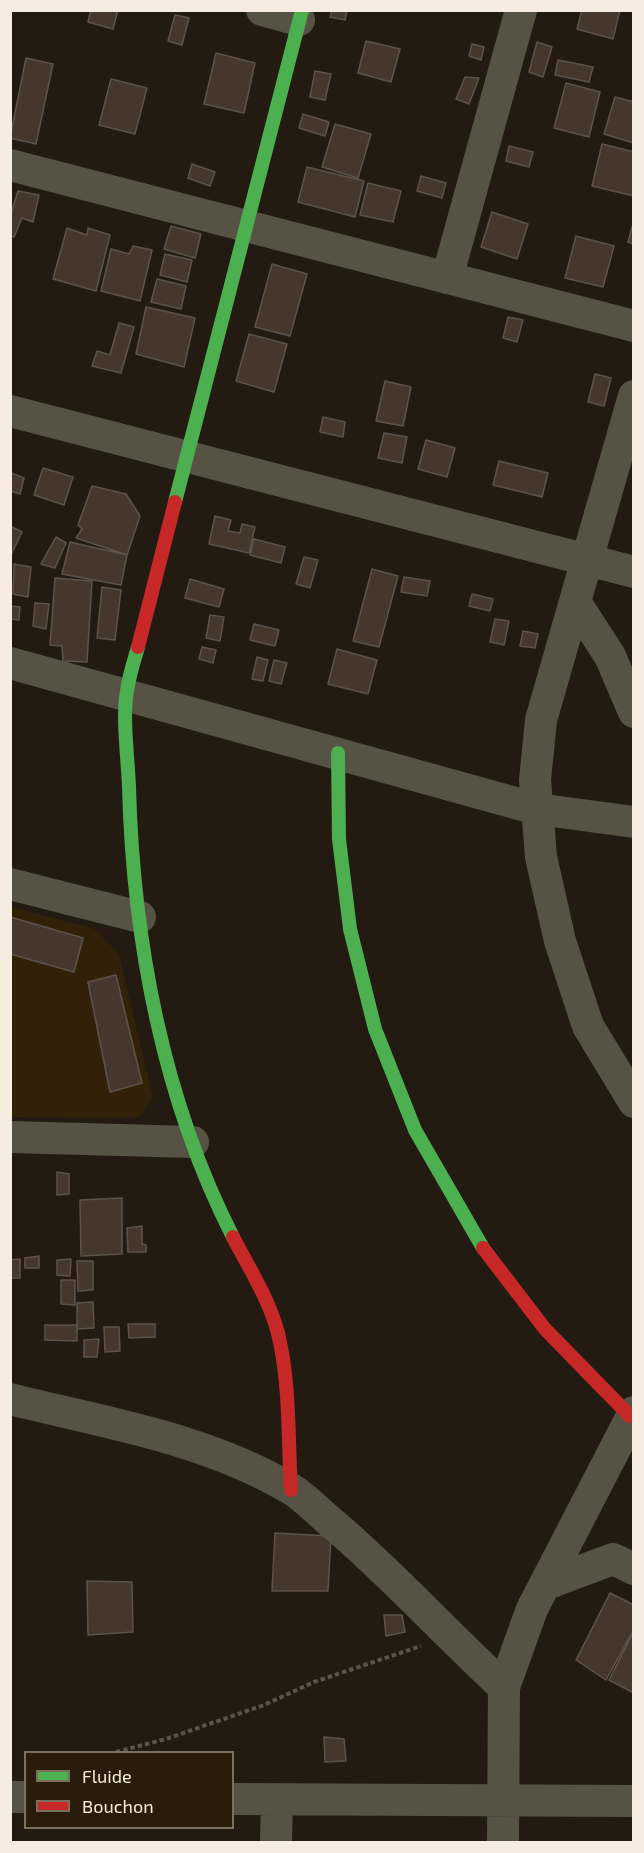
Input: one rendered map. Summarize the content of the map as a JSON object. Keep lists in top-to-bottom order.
{
  "legend": ["Fluide", "Bouchon"]
}
